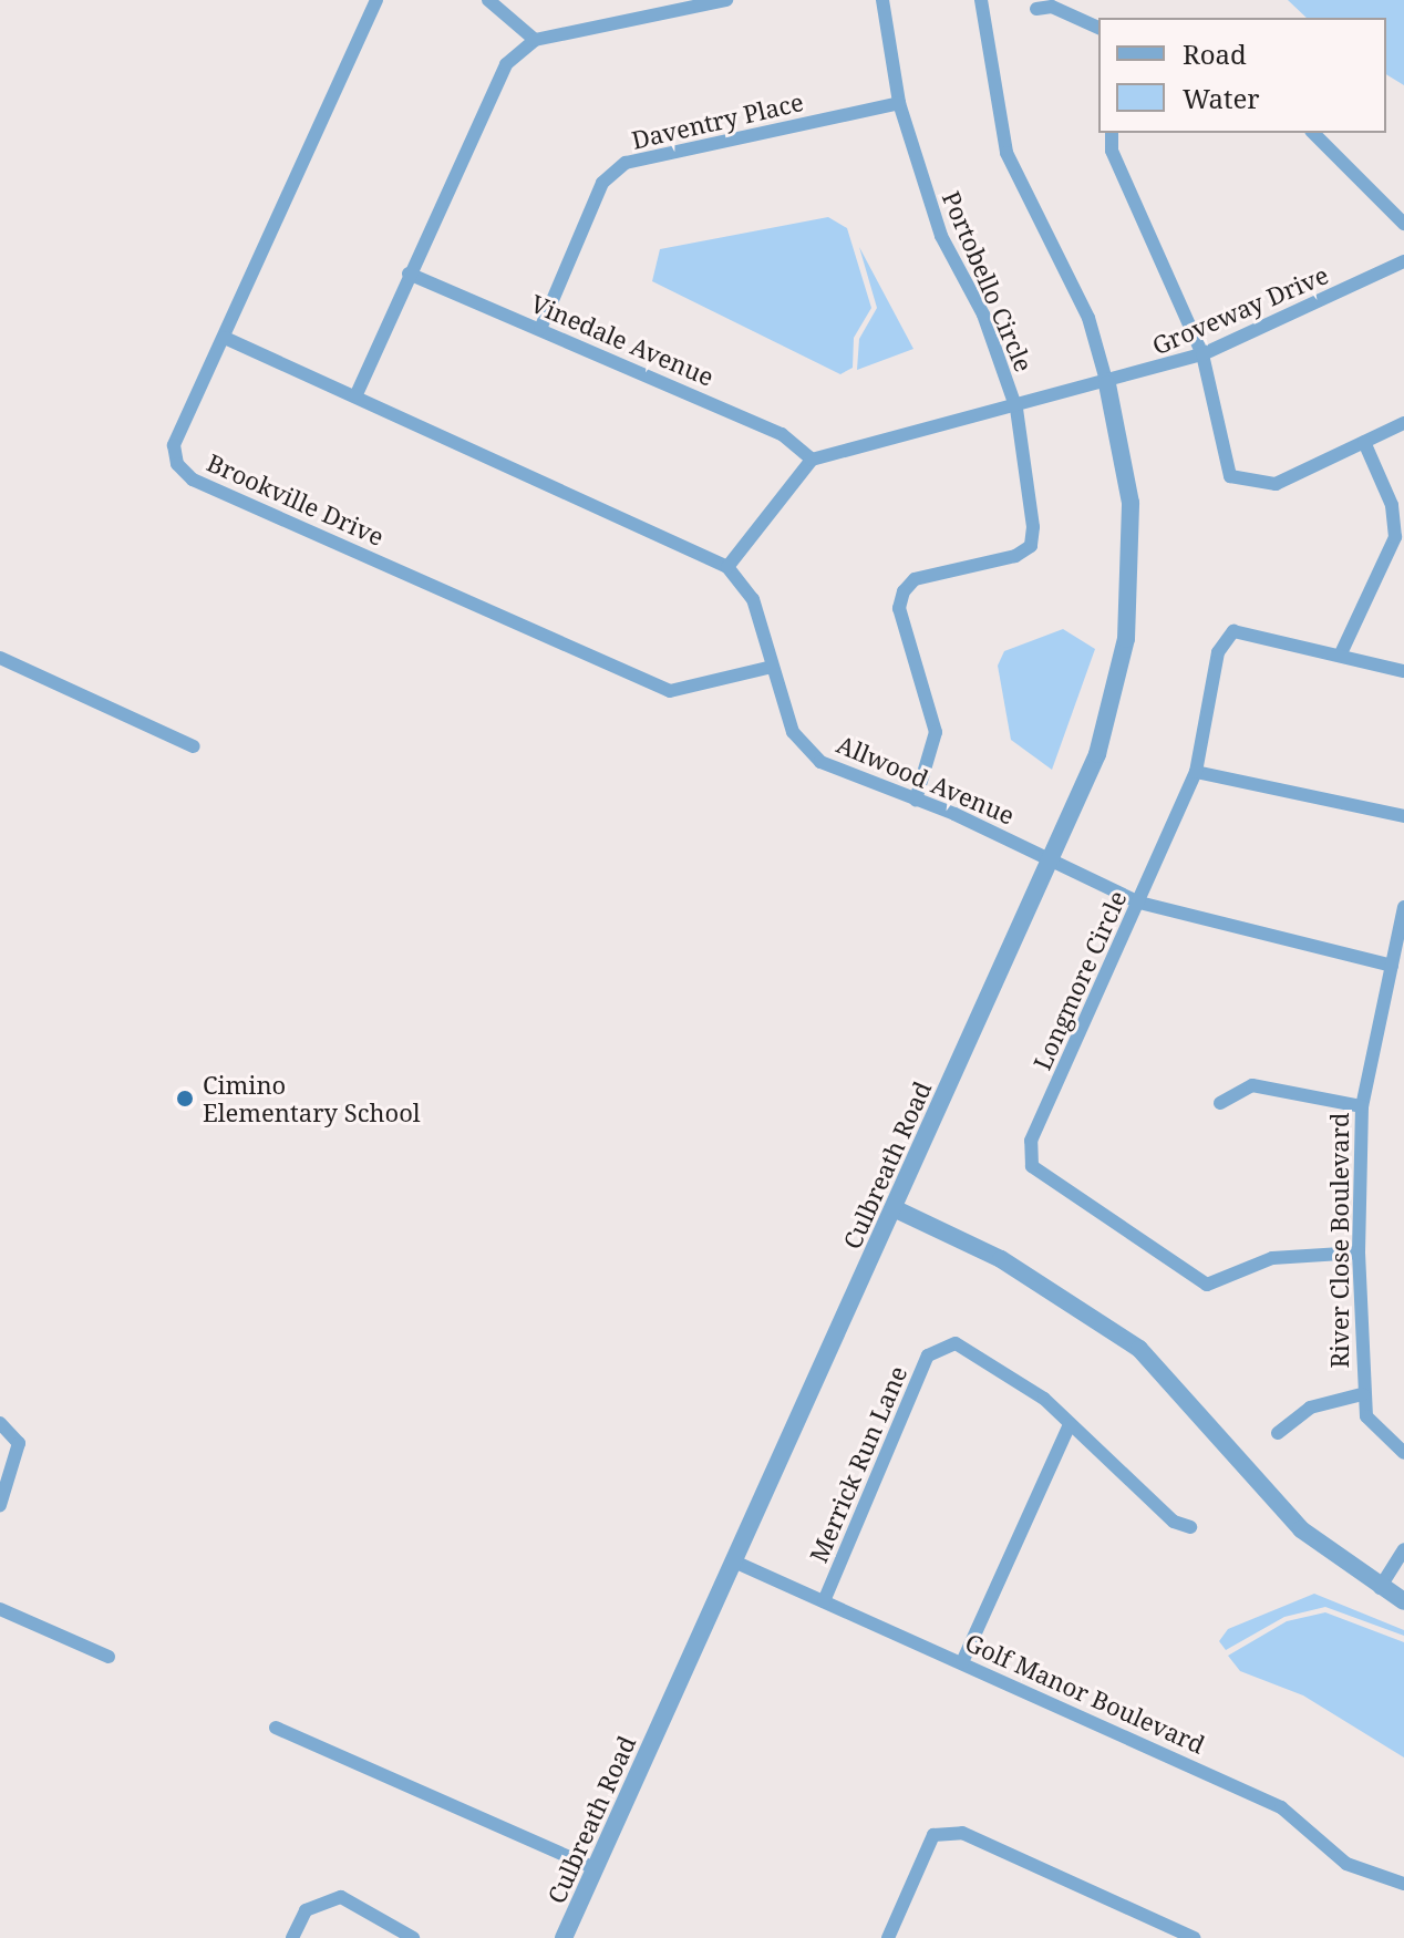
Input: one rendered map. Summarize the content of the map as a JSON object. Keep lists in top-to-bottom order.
{
  "streets": {
    "street": [
      "Daventry Place",
      "Portobello Circle",
      "Groveway Drive",
      "Vinedale Avenue",
      "Brookville Drive",
      "Allwood Avenue",
      "Longmore Circle",
      "Culbreath Road",
      "River Close Boulevard",
      "Merrick Run Lane",
      "Golf Manor Boulevard"
    ]
  },
  "crossings": [
    ["Daventry Place", "Portobello Circle"],
    ["Daventry Place", "Vinedale Avenue"],
    ["Portobello Circle", "Groveway Drive"],
    ["Portobello Circle", "Allwood Avenue"],
    ["Groveway Drive", "Vinedale Avenue"],
    ["Groveway Drive", "Culbreath Road"],
    ["Brookville Drive", "Allwood Avenue"],
    ["Allwood Avenue", "Longmore Circle"],
    ["Allwood Avenue", "Culbreath Road"],
    ["Allwood Avenue", "River Close Boulevard"],
    ["Longmore Circle", "River Close Boulevard"],
    ["Culbreath Road", "Golf Manor Boulevard"],
    ["Merrick Run Lane", "Golf Manor Boulevard"]
  ],
  "places": ["Cimino Elementary School"],
  "legend": ["Road", "Water"]
}
